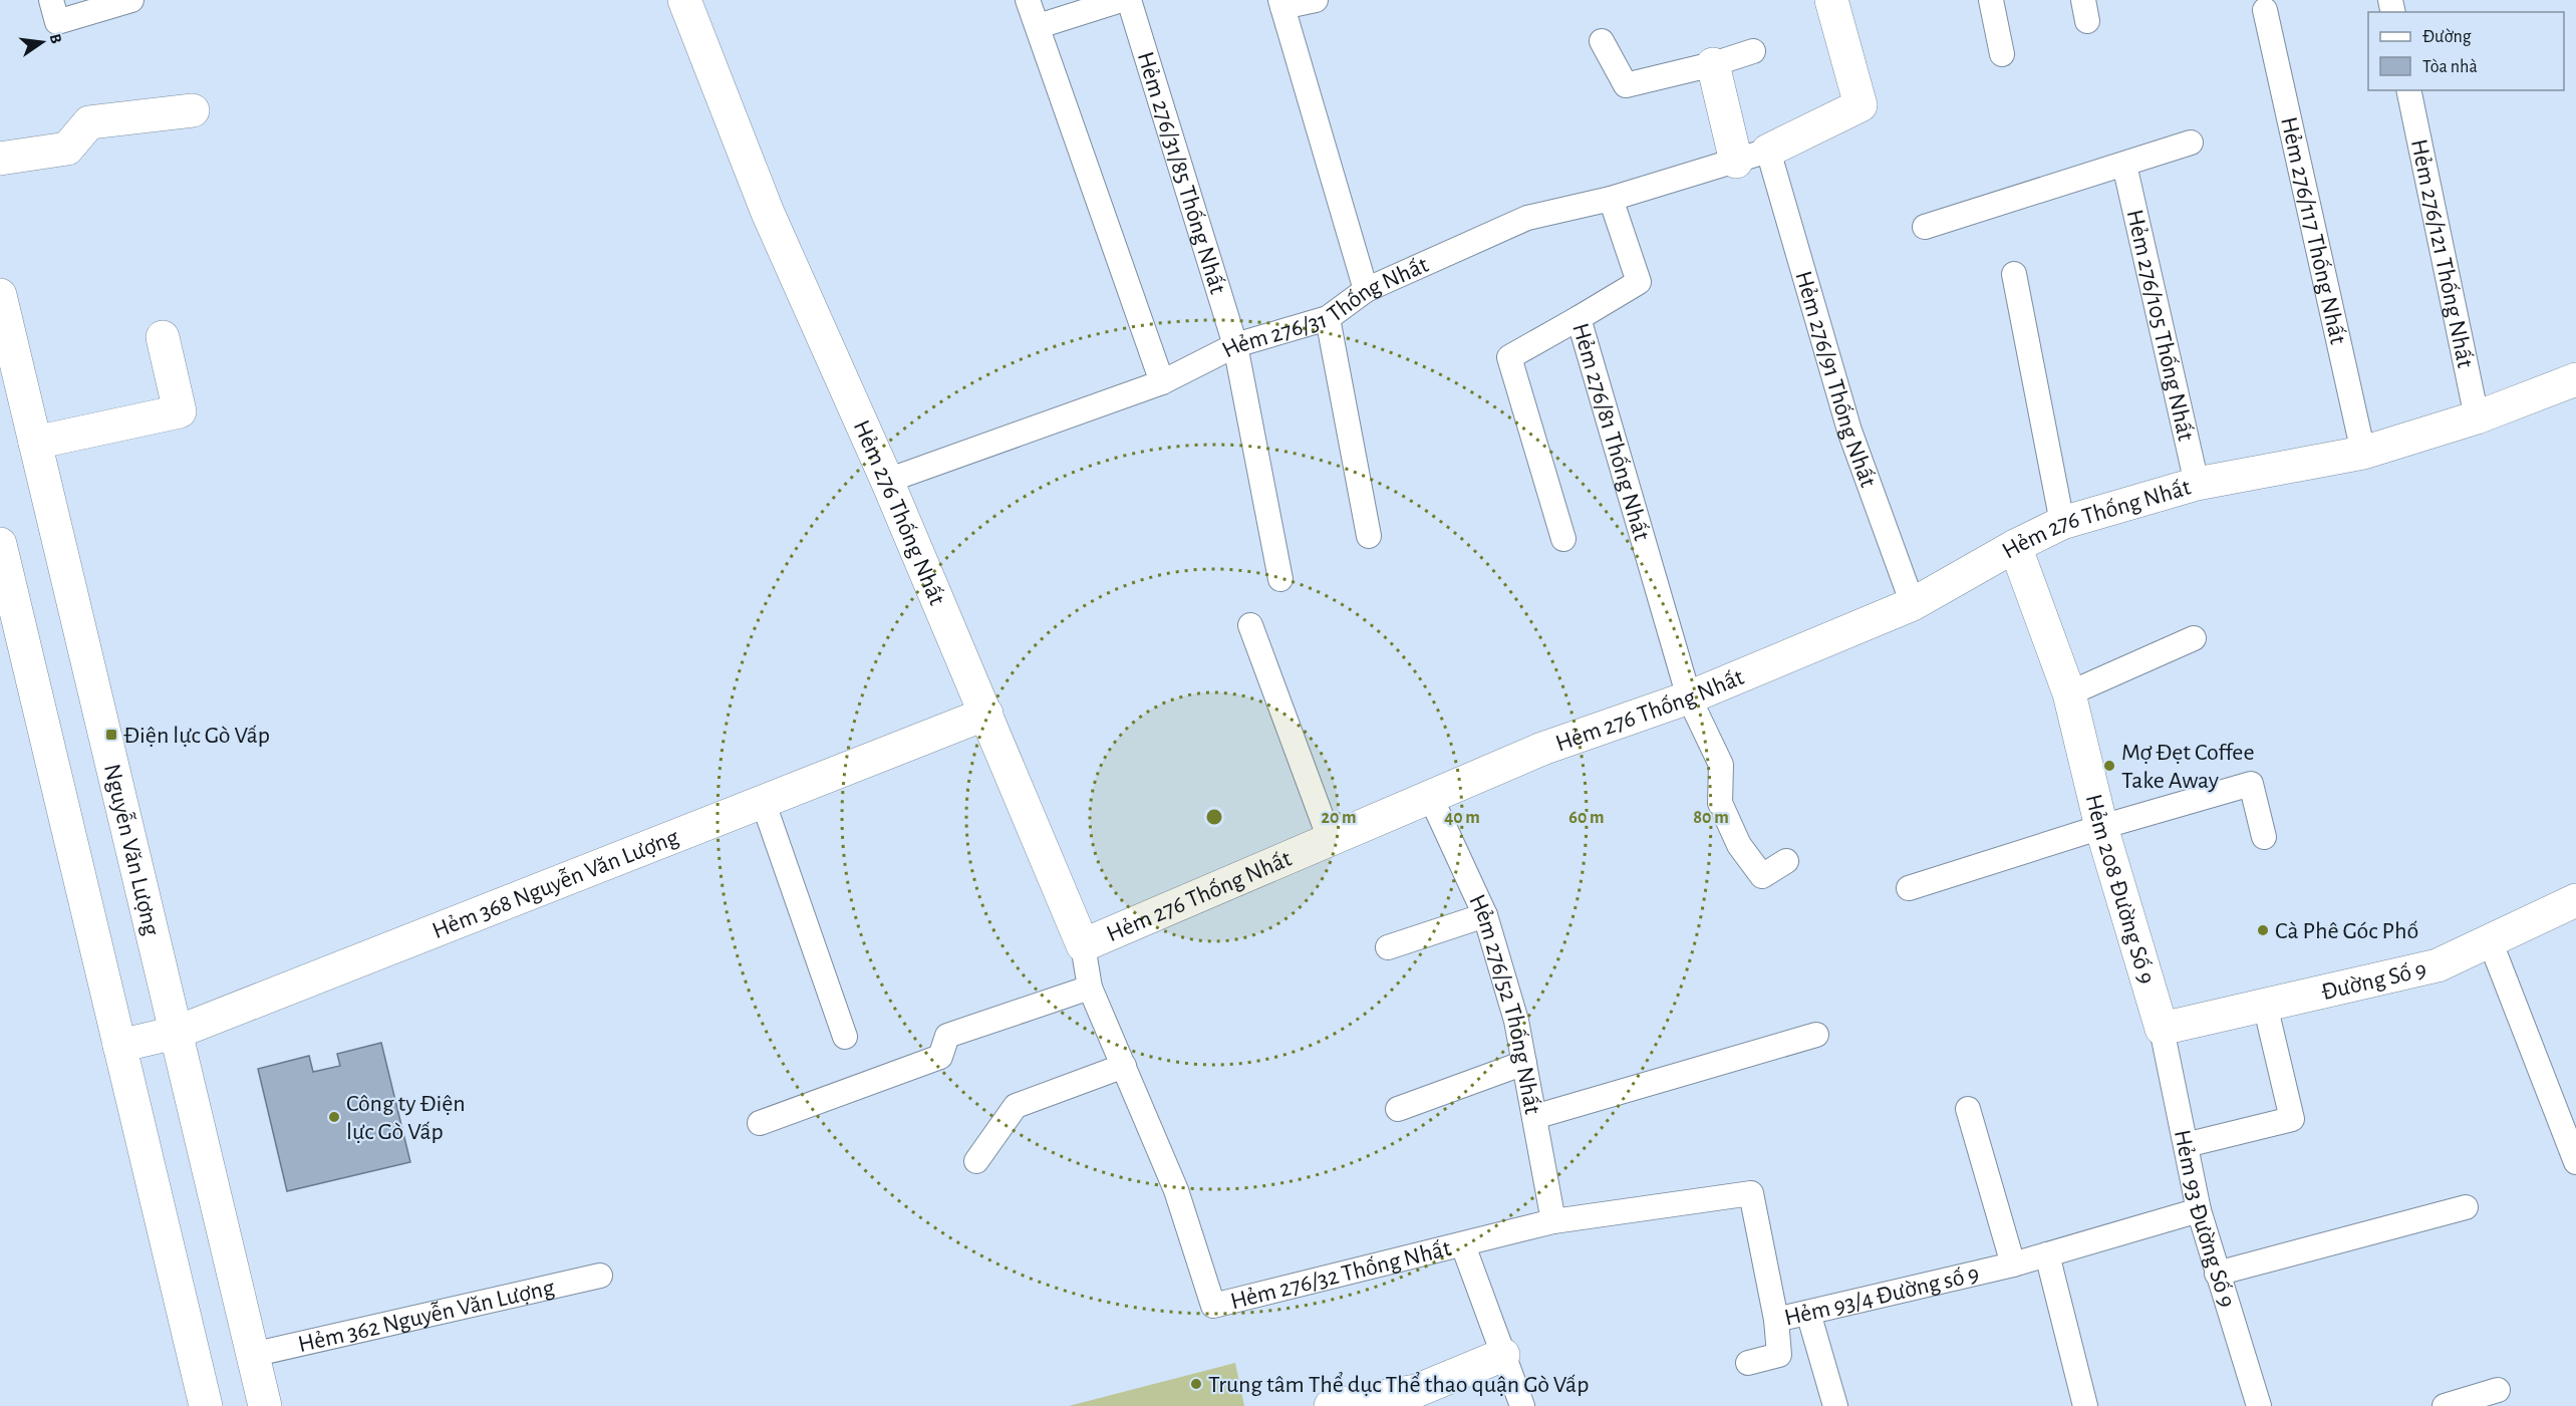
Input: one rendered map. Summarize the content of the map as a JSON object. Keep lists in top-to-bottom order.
{
  "streets": {
    "street": [
      "Hẻm 276 Thống Nhất",
      "Nguyễn Văn Lượng",
      "Hẻm 368 Nguyễn Văn Lượng",
      "Hẻm 208 Đường Số 9",
      "Đường Số 9"
    ],
    "lane": [
      "Hẻm 276/31/85 Thống Nhất",
      "Hẻm 276/117 Thống Nhất",
      "Hẻm 276/121 Thống Nhất",
      "Hẻm 276/31 Thống Nhất",
      "Hẻm 276/105 Thống Nhất",
      "Hẻm 276/91 Thống Nhất",
      "Hẻm 276/81 Thống Nhất",
      "Hẻm 276/52 Thống Nhất",
      "Hẻm 93 Đường Số 9",
      "Hẻm 276/32 Thống Nhất",
      "Hẻm 93/4 Đường số 9",
      "Hẻm 362 Nguyễn Văn Lượng"
    ]
  },
  "crossings": [
    ["Hẻm 276/31/85 Thống Nhất", "Hẻm 276/31 Thống Nhất"],
    ["Hẻm 276/117 Thống Nhất", "Hẻm 276 Thống Nhất"],
    ["Hẻm 276/121 Thống Nhất", "Hẻm 276 Thống Nhất"],
    ["Hẻm 276/31 Thống Nhất", "Hẻm 276/91 Thống Nhất"],
    ["Hẻm 276/31 Thống Nhất", "Hẻm 276 Thống Nhất"],
    ["Hẻm 276/105 Thống Nhất", "Hẻm 276 Thống Nhất"],
    ["Hẻm 276/91 Thống Nhất", "Hẻm 276 Thống Nhất"],
    ["Hẻm 276/81 Thống Nhất", "Hẻm 276 Thống Nhất"],
    ["Hẻm 276 Thống Nhất", "Hẻm 368 Nguyễn Văn Lượng"],
    ["Hẻm 276 Thống Nhất", "Hẻm 208 Đường Số 9"],
    ["Hẻm 276 Thống Nhất", "Hẻm 276/52 Thống Nhất"],
    ["Hẻm 276 Thống Nhất", "Hẻm 276/32 Thống Nhất"],
    ["Nguyễn Văn Lượng", "Hẻm 368 Nguyễn Văn Lượng"],
    ["Nguyễn Văn Lượng", "Hẻm 362 Nguyễn Văn Lượng"],
    ["Hẻm 208 Đường Số 9", "Đường Số 9"],
    ["Hẻm 208 Đường Số 9", "Hẻm 93 Đường Số 9"],
    ["Đường Số 9", "Hẻm 93 Đường Số 9"],
    ["Hẻm 276/52 Thống Nhất", "Hẻm 276/32 Thống Nhất"],
    ["Hẻm 276/52 Thống Nhất", "Hẻm 93/4 Đường số 9"],
    ["Hẻm 93 Đường Số 9", "Hẻm 93/4 Đường số 9"],
    ["Hẻm 276/32 Thống Nhất", "Hẻm 93/4 Đường số 9"]
  ],
  "places": {
    "transit": ["Điện lực Gò Vấp"],
    "other": [
      "Mợ Đẹt Coffee Take Away",
      "Cà Phê Góc Phố",
      "Công ty Điện lực Gò Vấp",
      "Trung tâm Thể dục Thể thao quận Gò Vấp"
    ]
  },
  "legend": ["Đường", "Tòa nhà"],
  "north": "right",
  "rings": [
    "20 m",
    "40 m",
    "60 m",
    "80 m"
  ]
}
